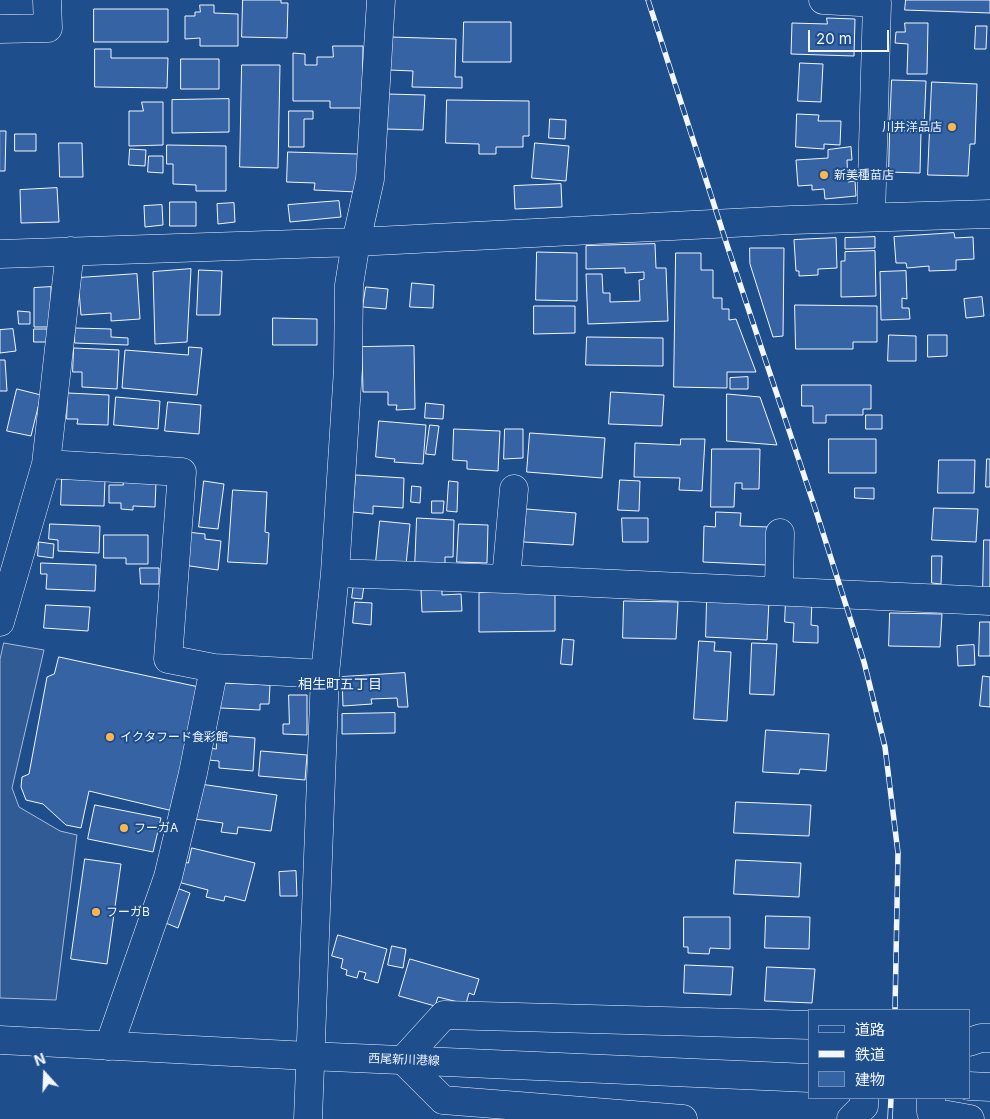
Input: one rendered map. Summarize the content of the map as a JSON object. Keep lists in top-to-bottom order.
{
  "streets": {
    "street": ["西尾新川港線"]
  },
  "districts": ["相生町五丁目"],
  "places": [
    "川井洋品店",
    "新美種苗店",
    "イクタフード食彩館",
    "フーガA",
    "フーガB"
  ],
  "legend": ["道路", "鉄道", "建物"],
  "scale_bar": "20 m",
  "north": "top"
}
